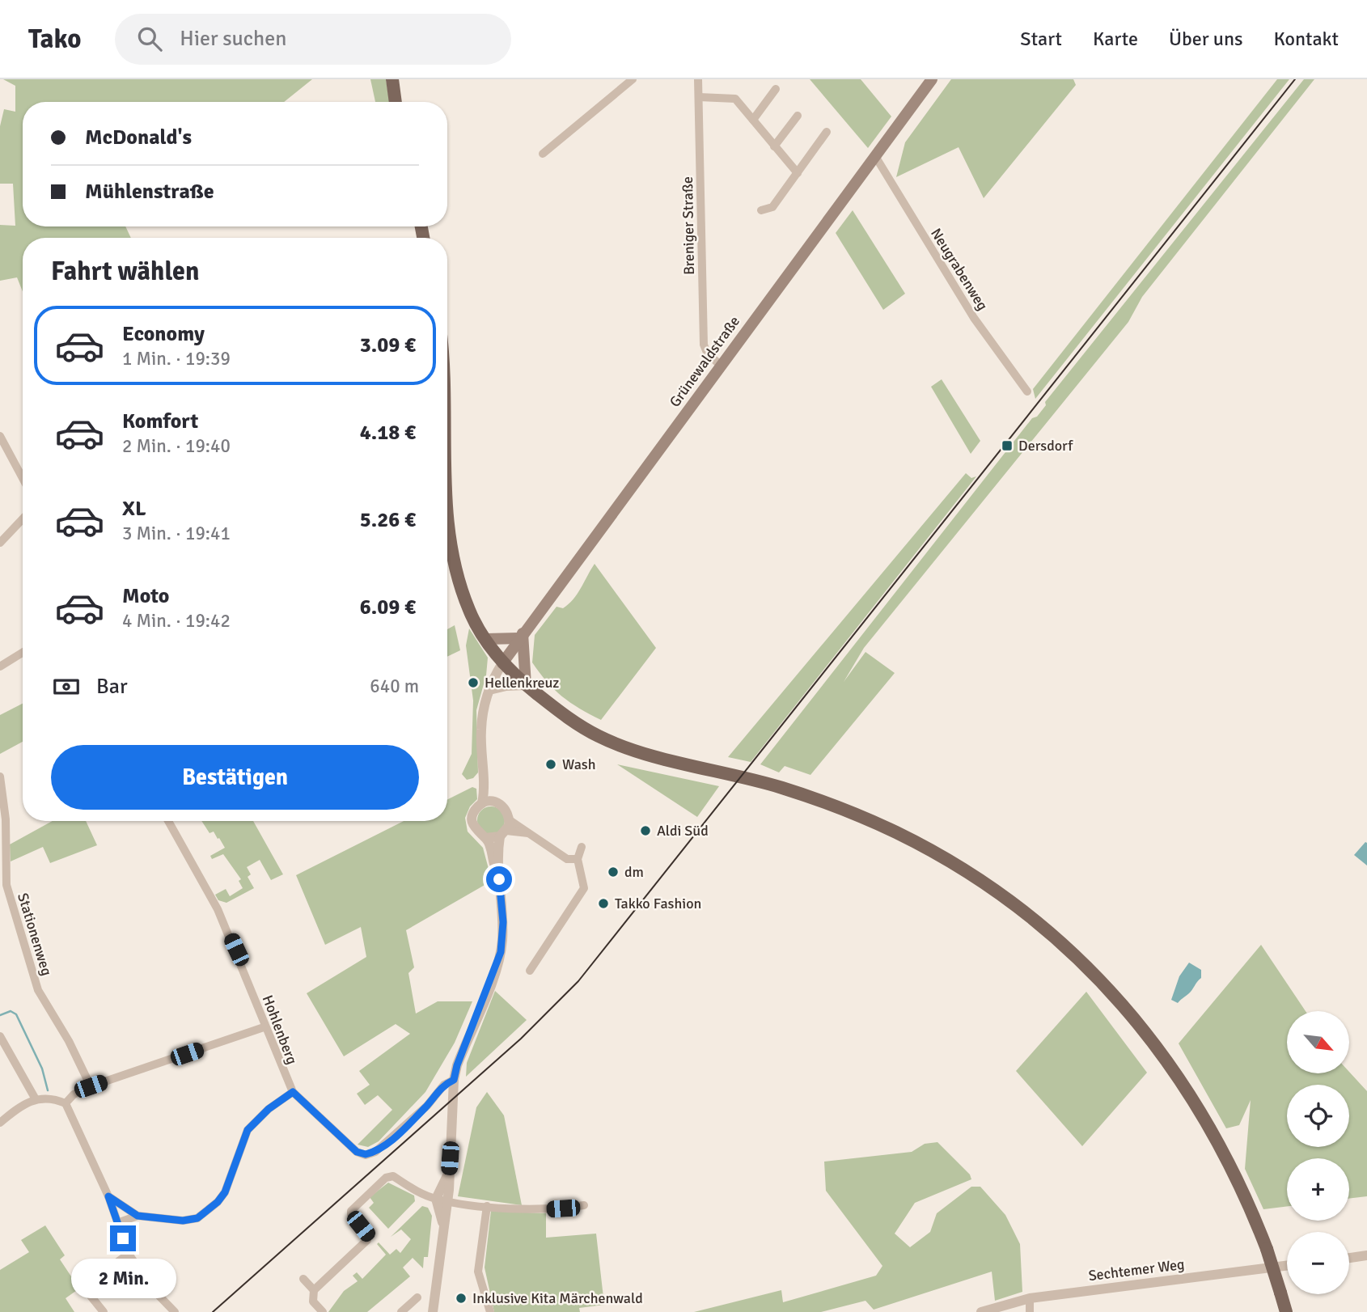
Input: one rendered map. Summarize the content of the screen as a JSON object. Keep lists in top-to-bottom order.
{
  "streets": {
    "main road": ["Grünewaldstraße"],
    "street": [
      "Breniger Straße",
      "Neugrabenweg",
      "Stationenweg",
      "Hohlenberg",
      "Sechtemer Weg"
    ]
  },
  "crossings": [
    ["Breniger Straße", "Grünewaldstraße"],
    ["Neugrabenweg", "Grünewaldstraße"]
  ],
  "places": {
    "transit": ["Dersdorf"],
    "other": [
      "Hellenkreuz",
      "Wash",
      "Aldi Süd",
      "dm",
      "Takko Fashion",
      "Inklusive Kita Märchenwald"
    ]
  },
  "north": "bottom right",
  "page": {
    "header": "Tako",
    "search": "Hier suchen",
    "nav": [
      "Start",
      "Karte",
      "Über uns",
      "Kontakt"
    ],
    "banner": ["McDonald's", "Mühlenstraße"],
    "heading": "Fahrt wählen",
    "list": [
      {
        "name": "Economy",
        "note": "1 Min. · 19:39",
        "value": "3.09 €"
      },
      {
        "name": "Komfort",
        "note": "2 Min. · 19:40",
        "value": "4.18 €"
      },
      {
        "name": "XL",
        "note": "3 Min. · 19:41",
        "value": "5.26 €"
      },
      {
        "name": "Moto",
        "note": "4 Min. · 19:42",
        "value": "6.09 €"
      }
    ],
    "pay": ["Bar", "640 m"],
    "buttons": "Bestätigen",
    "map_buttons": ["+", "−"],
    "bubble": "2 Min."
  }
}
